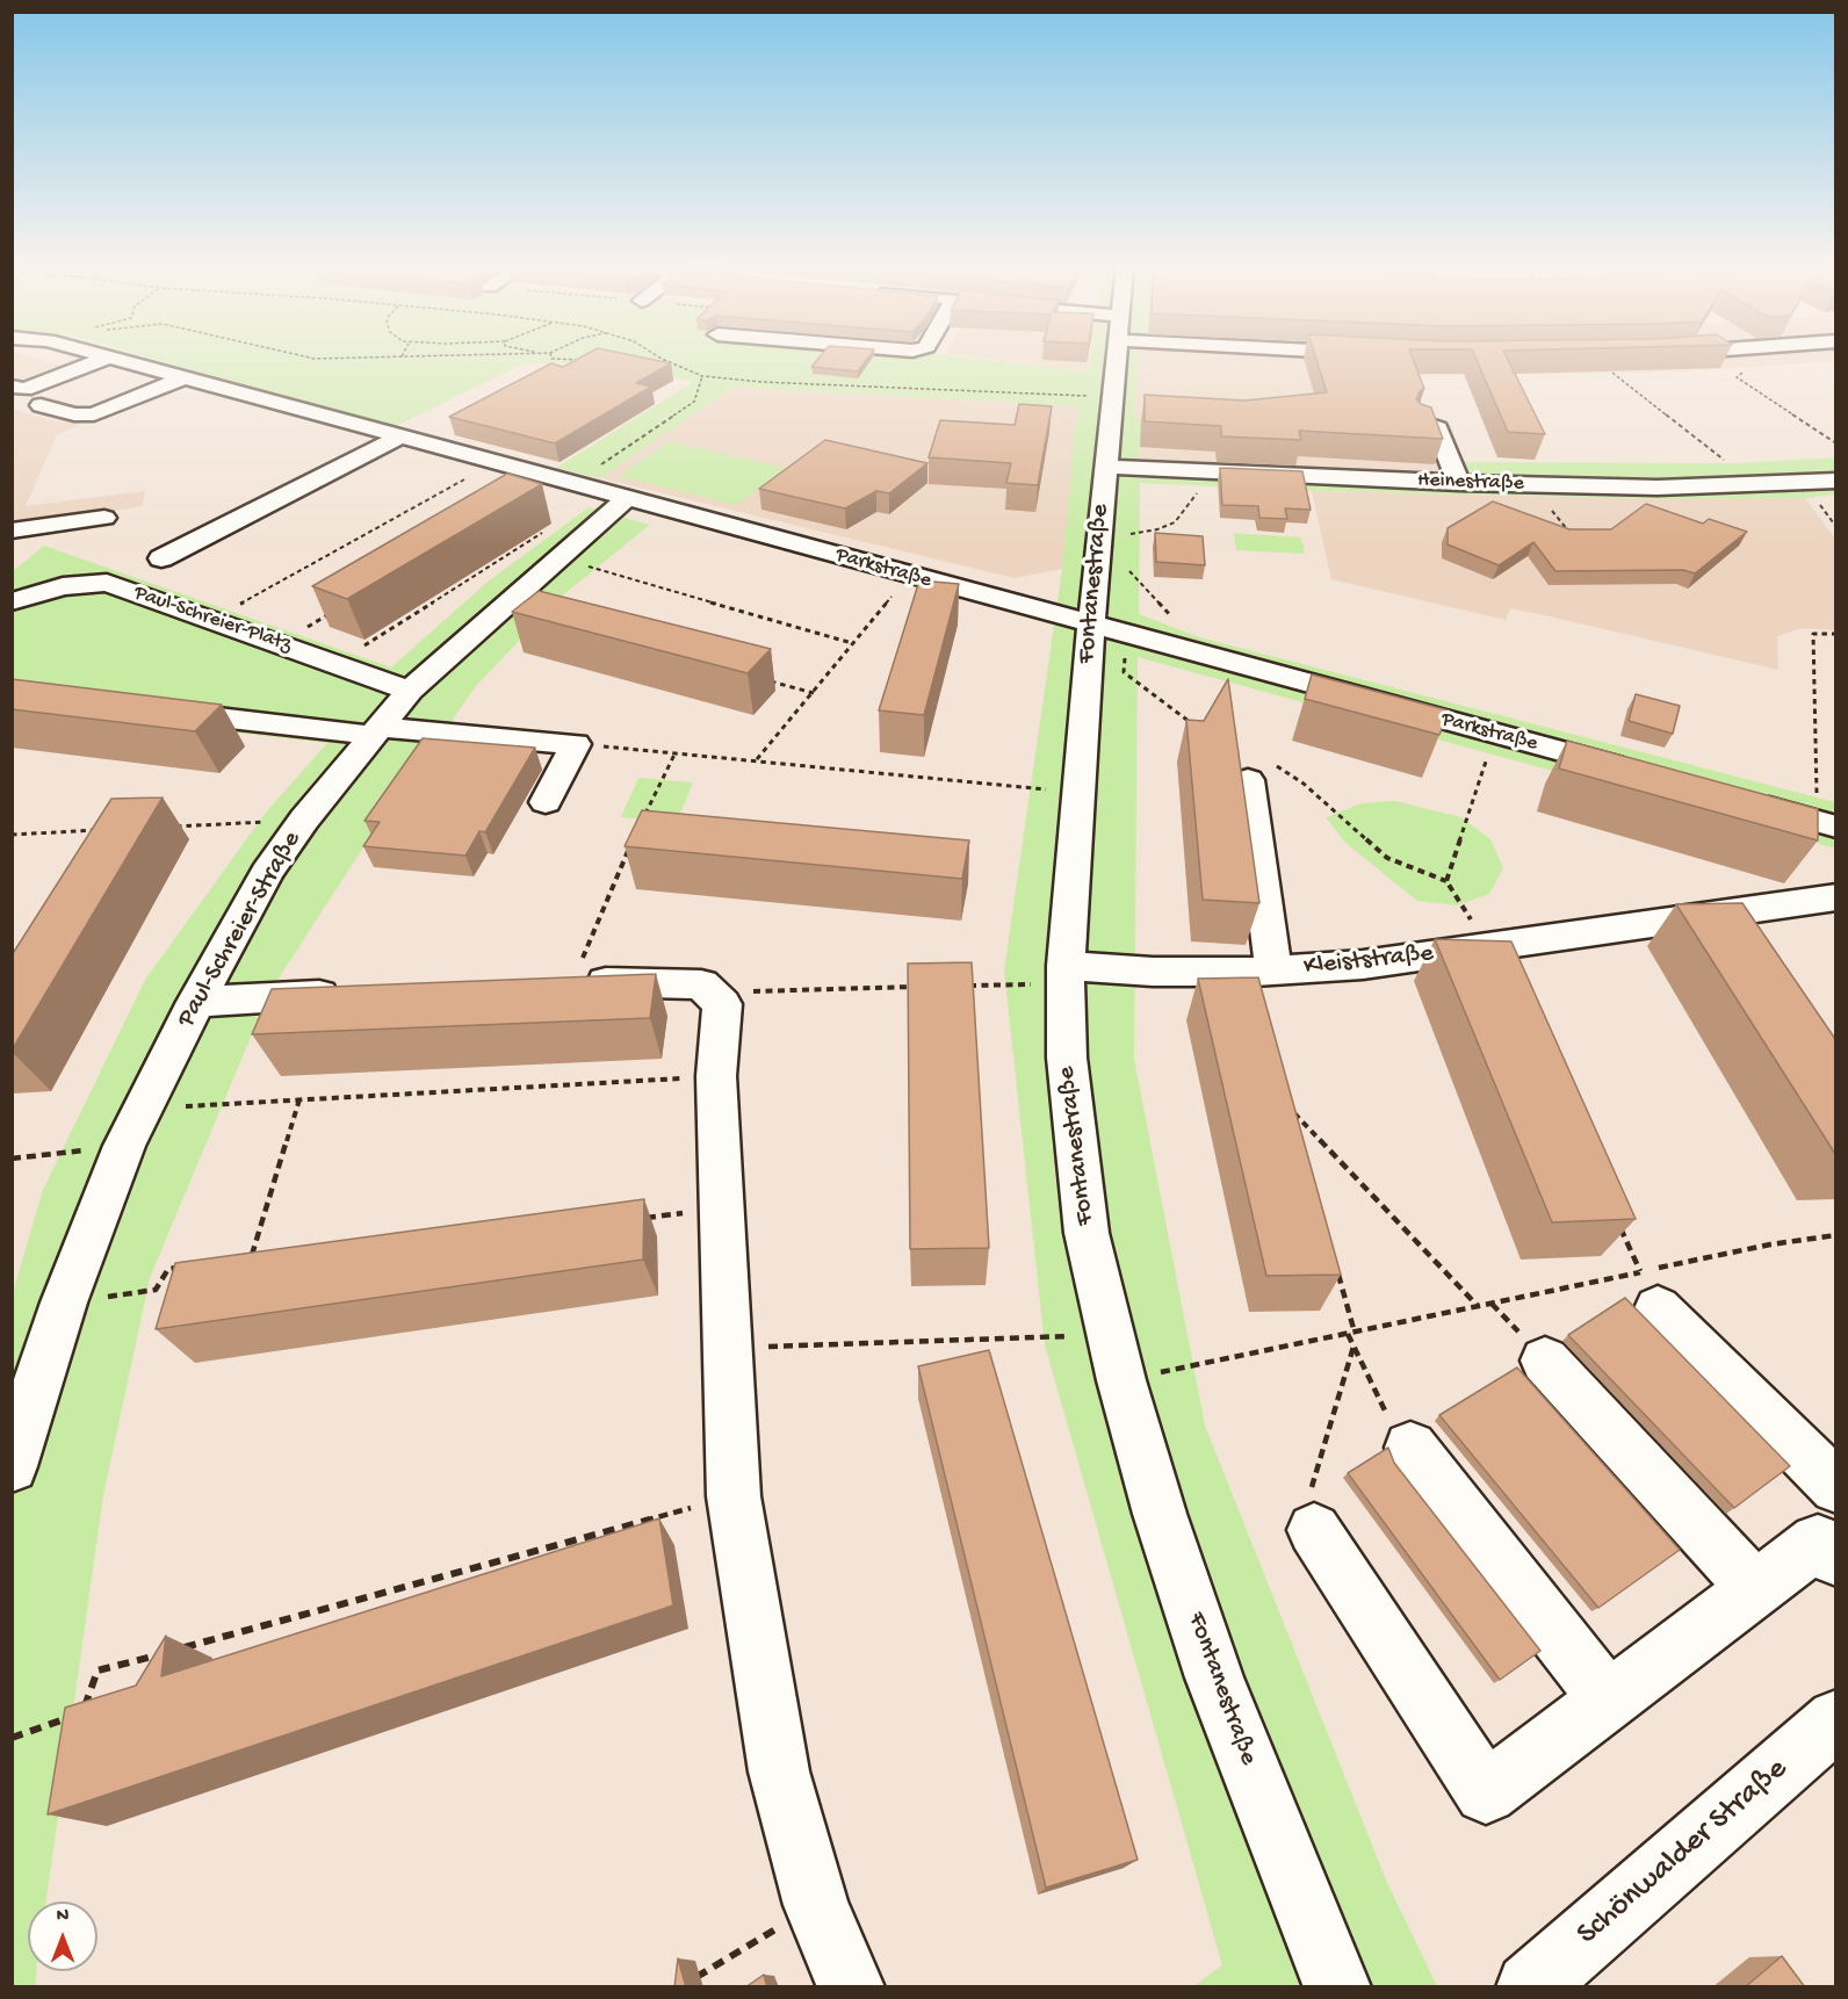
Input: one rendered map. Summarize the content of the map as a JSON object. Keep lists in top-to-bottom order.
{
  "streets": {
    "street": [
      "Heinestraße",
      "Parkstraße",
      "Fontanestraße",
      "Paul-Schreier-Platz",
      "Paul-Schreier-Straße",
      "Kleiststraße",
      "Schönwalder Straße"
    ]
  },
  "crossings": [
    ["Heinestraße", "Fontanestraße"],
    ["Parkstraße", "Fontanestraße"],
    ["Parkstraße", "Paul-Schreier-Straße"],
    ["Fontanestraße", "Kleiststraße"],
    ["Paul-Schreier-Platz", "Paul-Schreier-Straße"]
  ],
  "north": "top"
}
